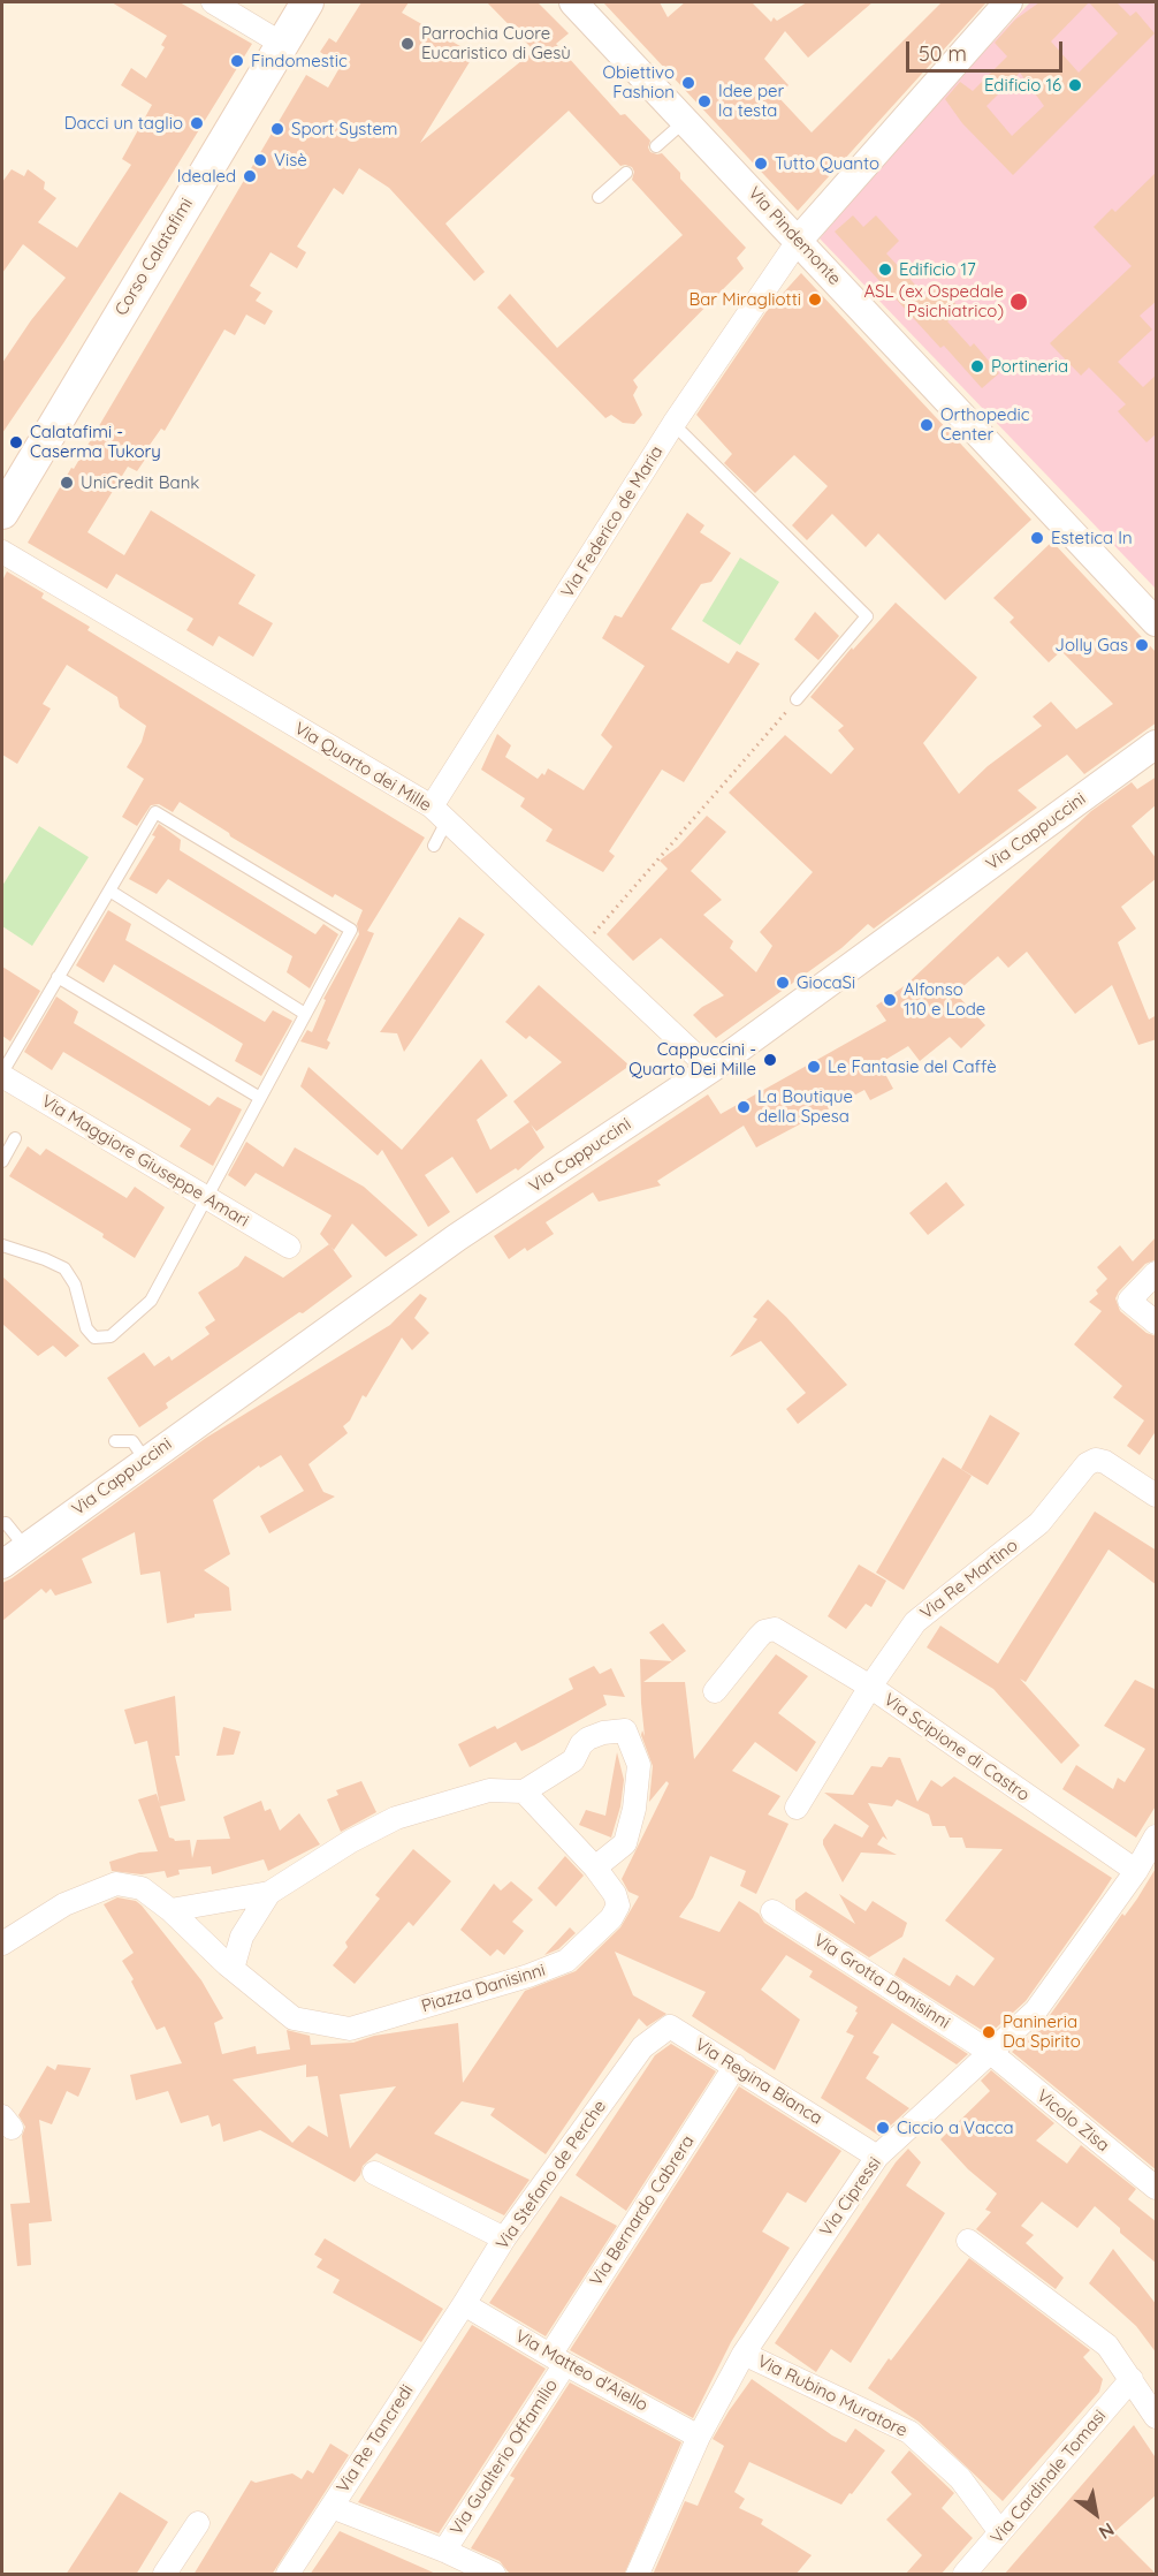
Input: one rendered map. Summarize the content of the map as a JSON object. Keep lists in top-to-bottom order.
{
  "streets": {
    "main road": ["Corso Calatafimi"],
    "street": [
      "Via Pindemonte",
      "Via Federico de Maria",
      "Via Quarto dei Mille",
      "Via Cappuccini",
      "Via Maggiore Giuseppe Amari",
      "Via Re Martino",
      "Via Scipione di Castro",
      "Via Grotta Danisinni",
      "Piazza Danisinni",
      "Via Regina Bianca",
      "Vicolo Zisa",
      "Via Stefano de Perche",
      "Via Cipressi",
      "Via Bernardo Cabrera",
      "Via Matteo d'Aiello",
      "Via Rubino Muratore",
      "Via Re Tancredi",
      "Via Gualterio Offamilio",
      "Via Cardinale Tomasi"
    ]
  },
  "crossings": [
    ["Via Pindemonte", "Via Federico de Maria"],
    ["Via Federico de Maria", "Via Quarto dei Mille"],
    ["Via Quarto dei Mille", "Via Cappuccini"],
    ["Via Re Martino", "Via Scipione di Castro"],
    ["Via Scipione di Castro", "Via Cipressi"],
    ["Via Grotta Danisinni", "Vicolo Zisa"],
    ["Via Grotta Danisinni", "Via Cipressi"],
    ["Via Regina Bianca", "Via Stefano de Perche"],
    ["Via Regina Bianca", "Via Cipressi"],
    ["Via Regina Bianca", "Via Bernardo Cabrera"],
    ["Vicolo Zisa", "Via Cipressi"],
    ["Via Stefano de Perche", "Via Matteo d'Aiello"],
    ["Via Stefano de Perche", "Via Re Tancredi"],
    ["Via Cipressi", "Via Matteo d'Aiello"],
    ["Via Cipressi", "Via Rubino Muratore"],
    ["Via Bernardo Cabrera", "Via Matteo d'Aiello"],
    ["Via Bernardo Cabrera", "Via Gualterio Offamilio"],
    ["Via Matteo d'Aiello", "Via Re Tancredi"],
    ["Via Matteo d'Aiello", "Via Gualterio Offamilio"],
    ["Via Rubino Muratore", "Via Cardinale Tomasi"]
  ],
  "places": [
    "Parrochia Cuore Eucaristico di Gesù",
    "Findomestic",
    "Obiettivo Fashion",
    "Edificio 16",
    "Idee per la testa",
    "Dacci un taglio",
    "Sport System",
    "Visè",
    "Tutto Quanto",
    "Idealed",
    "Edificio 17",
    "Bar Miragliotti",
    "ASL (ex Ospedale Psichiatrico)",
    "Portineria",
    "Orthopedic Center",
    "Calatafimi - Caserma Tukory",
    "UniCredit Bank",
    "Estetica In",
    "Jolly Gas",
    "GiocaSi",
    "Alfonso 110 e Lode",
    "Cappuccini - Quarto Dei Mille",
    "Le Fantasie del Caffè",
    "La Boutique della Spesa",
    "Panineria Da Spirito",
    "Ciccio a Vacca"
  ],
  "scale_bar": "50 m",
  "north": "bottom right"
}
